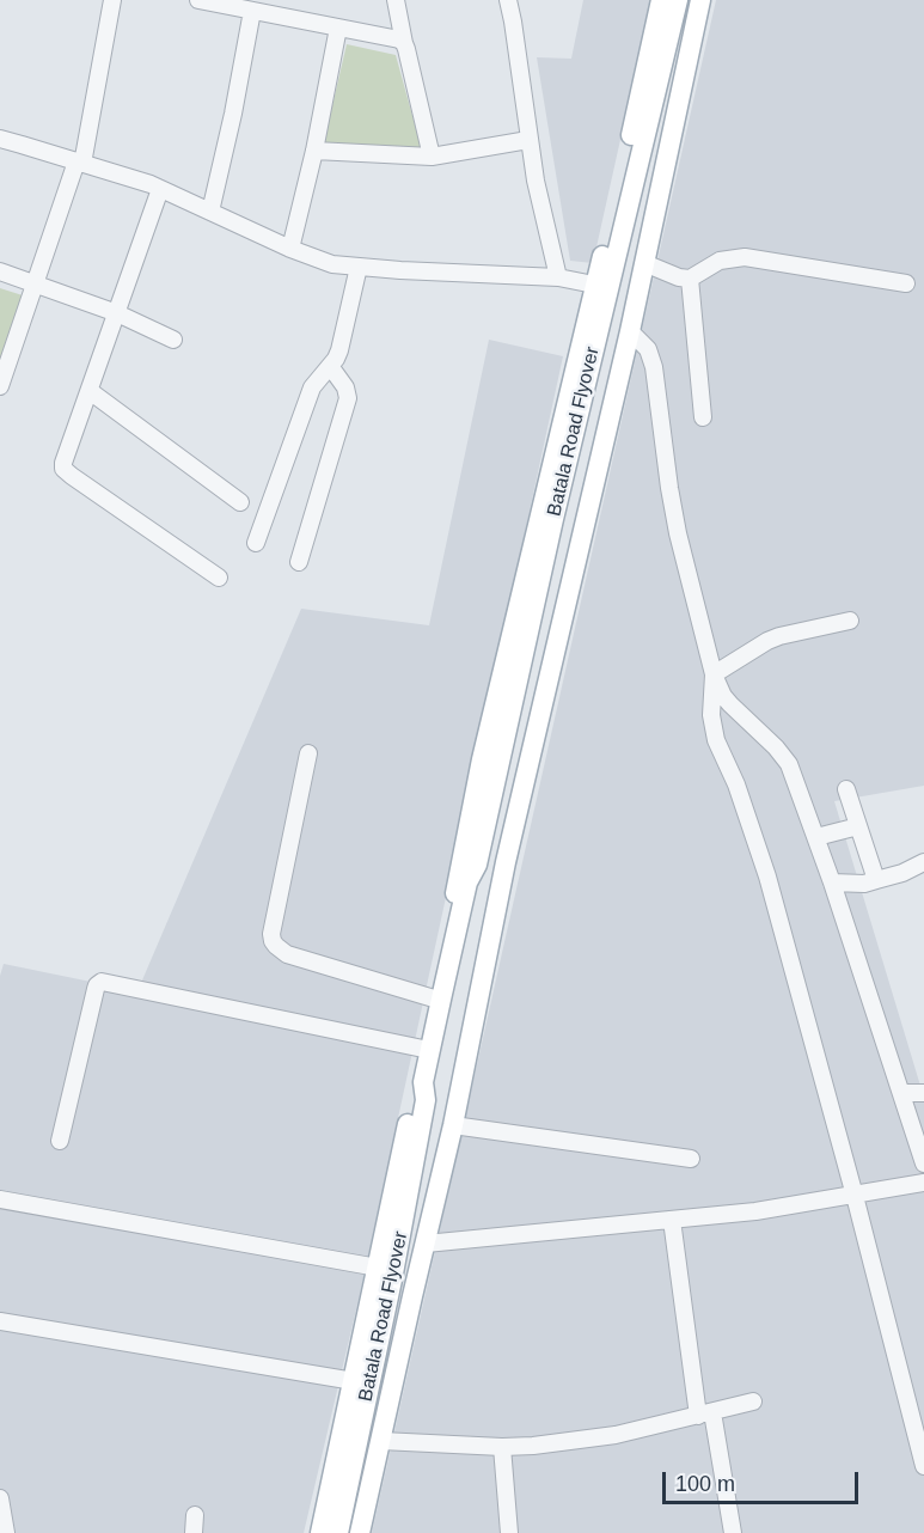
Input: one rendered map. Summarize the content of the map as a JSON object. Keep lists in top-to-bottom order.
{
  "streets": {
    "main road": ["Batala Road Flyover"]
  },
  "scale_bar": "100 m"
}
